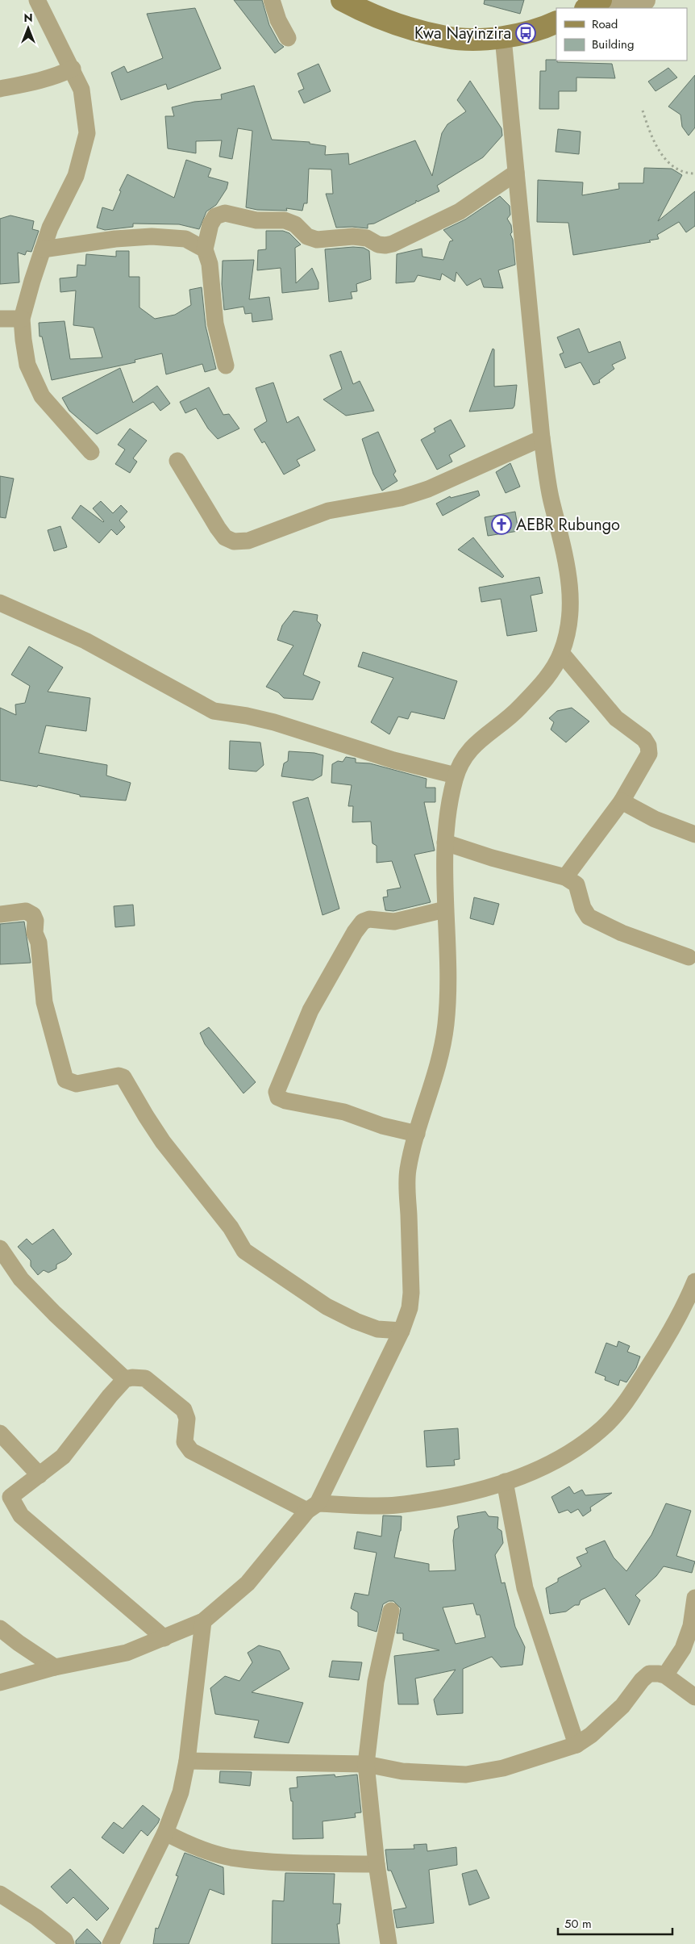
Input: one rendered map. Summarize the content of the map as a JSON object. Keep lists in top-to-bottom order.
{
  "places": {
    "bus stop": ["Kwa Nayinzira"],
    "church": ["AEBR Rubungo"]
  },
  "legend": ["Road", "Building"],
  "scale_bar": "50 m",
  "north": "top"
}
